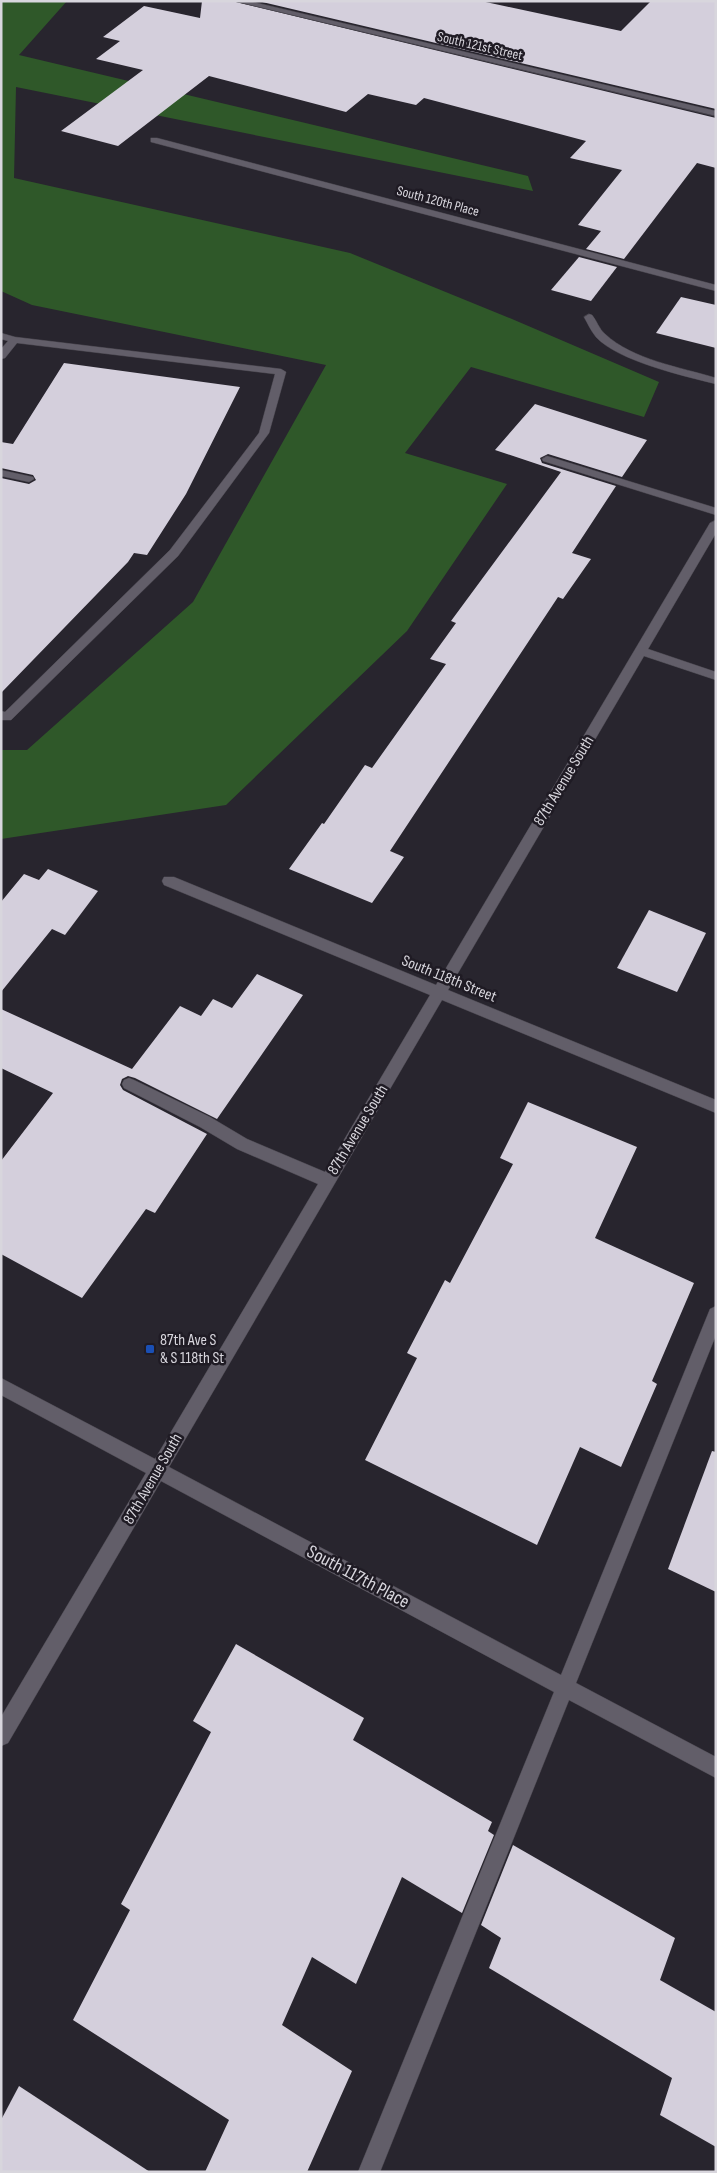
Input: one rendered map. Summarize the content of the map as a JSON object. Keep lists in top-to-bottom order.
{
  "streets": {
    "street": [
      "South 121st Street",
      "South 120th Place",
      "87th Avenue South",
      "South 118th Street",
      "South 117th Place"
    ]
  },
  "crossings": [
    ["87th Avenue South", "South 118th Street"],
    ["87th Avenue South", "South 117th Place"]
  ],
  "places": {
    "transit": ["87th Ave S & S 118th St"]
  }
}
